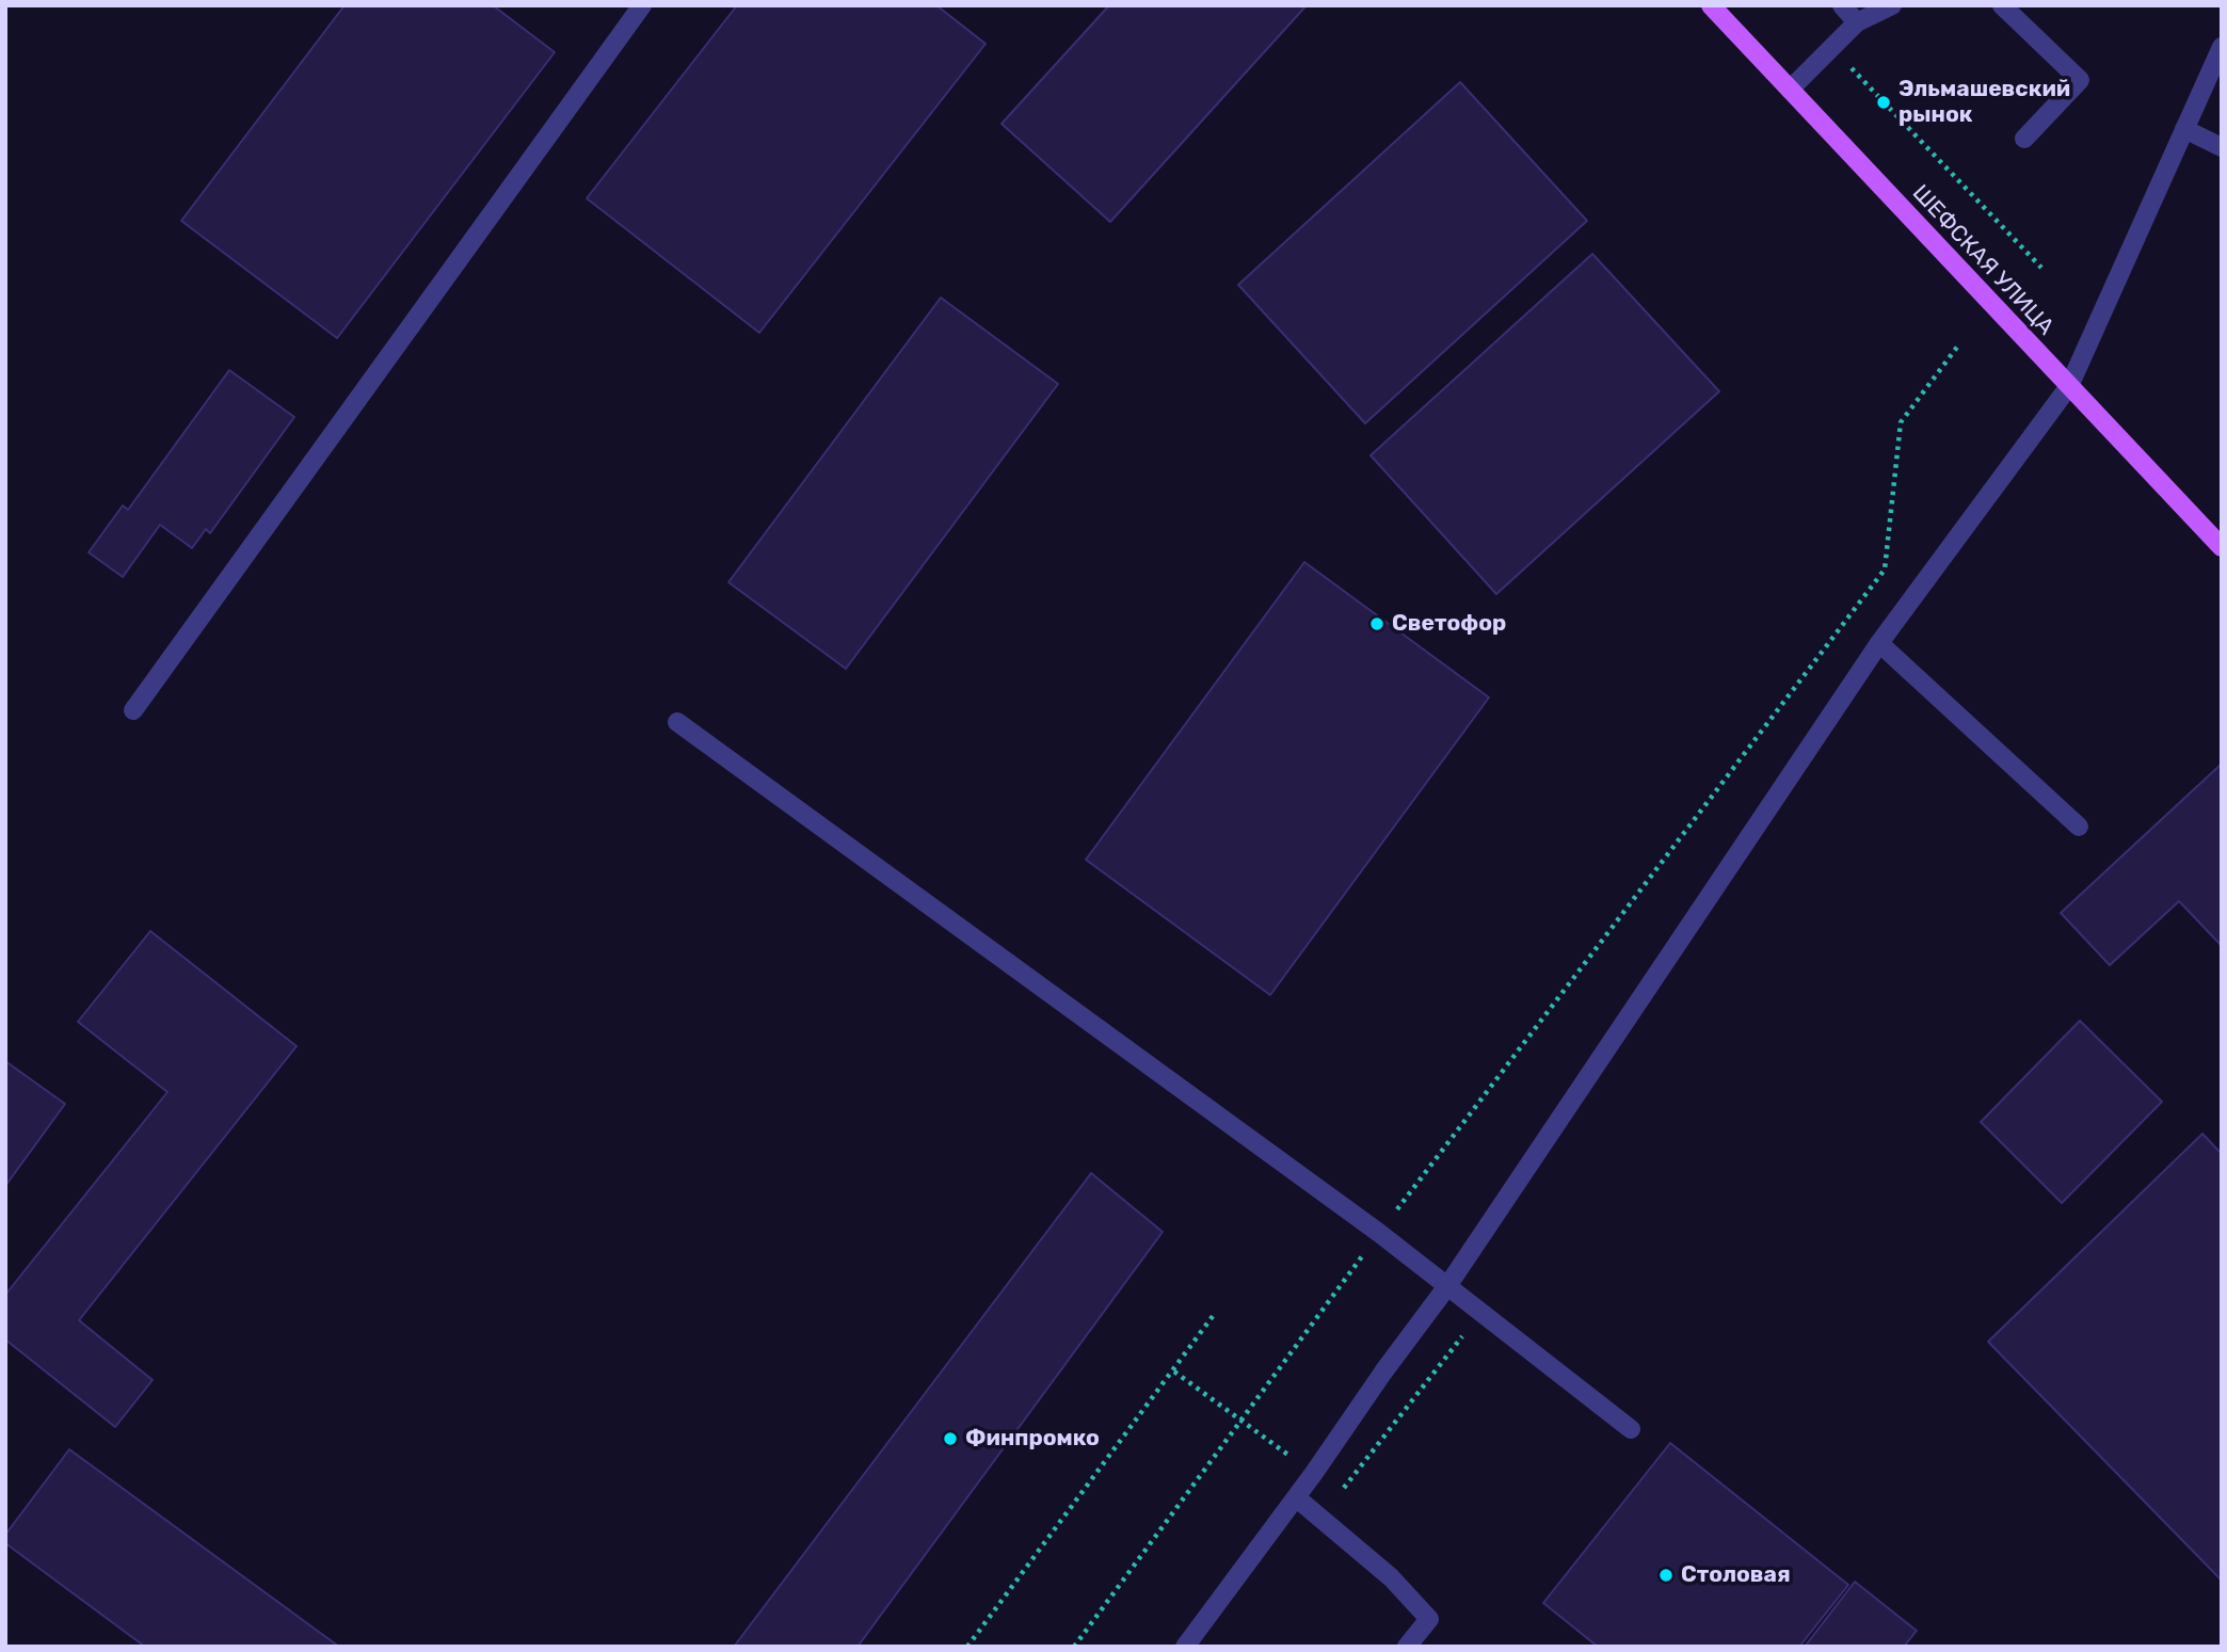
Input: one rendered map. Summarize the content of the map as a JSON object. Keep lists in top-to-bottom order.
{
  "streets": {
    "main road": ["ШЕФСКАЯ УЛИЦА"]
  },
  "places": [
    "Эльмашевский рынок",
    "Светофор",
    "Финпромко",
    "Столовая"
  ]
}
